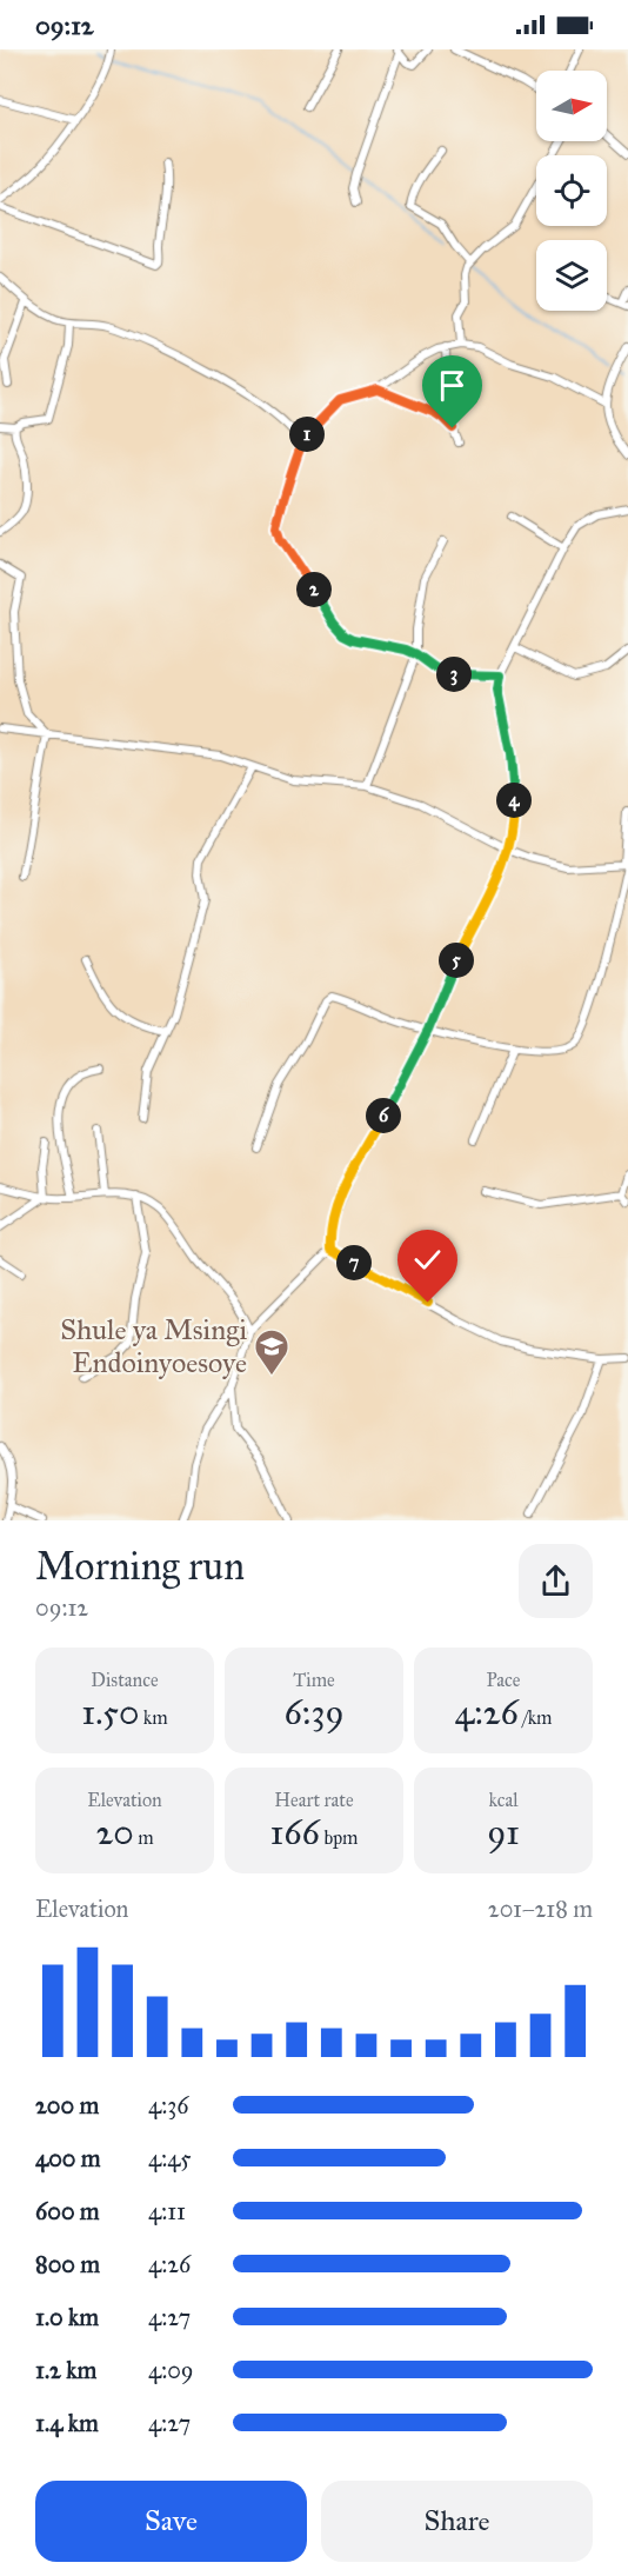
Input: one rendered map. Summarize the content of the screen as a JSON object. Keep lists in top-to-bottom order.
{
  "places": {
    "school or university": ["Shule ya Msingi Endoinyoesoye"]
  },
  "north": "right",
  "page": {
    "status": "09:12",
    "pins": [
      "1",
      "2",
      "3",
      "4",
      "5",
      "6",
      "7"
    ],
    "heading": ["Morning run", "09:12"],
    "stats": [
      ["Distance", "1.50 km"],
      ["Time", "6:39"],
      ["Pace", "4:26 /km"],
      ["Elevation", "20 m"],
      ["Heart rate", "166 bpm"],
      ["kcal", "91"]
    ],
    "chart": ["Elevation", "201–218 m"],
    "list": [
      {
        "name": "200 m",
        "note": "4:36"
      },
      {
        "name": "400 m",
        "note": "4:45"
      },
      {
        "name": "600 m",
        "note": "4:11"
      },
      {
        "name": "800 m",
        "note": "4:26"
      },
      {
        "name": "1.0 km",
        "note": "4:27"
      },
      {
        "name": "1.2 km",
        "note": "4:09"
      },
      {
        "name": "1.4 km",
        "note": "4:27"
      }
    ],
    "buttons": ["Save", "Share"]
  }
}
